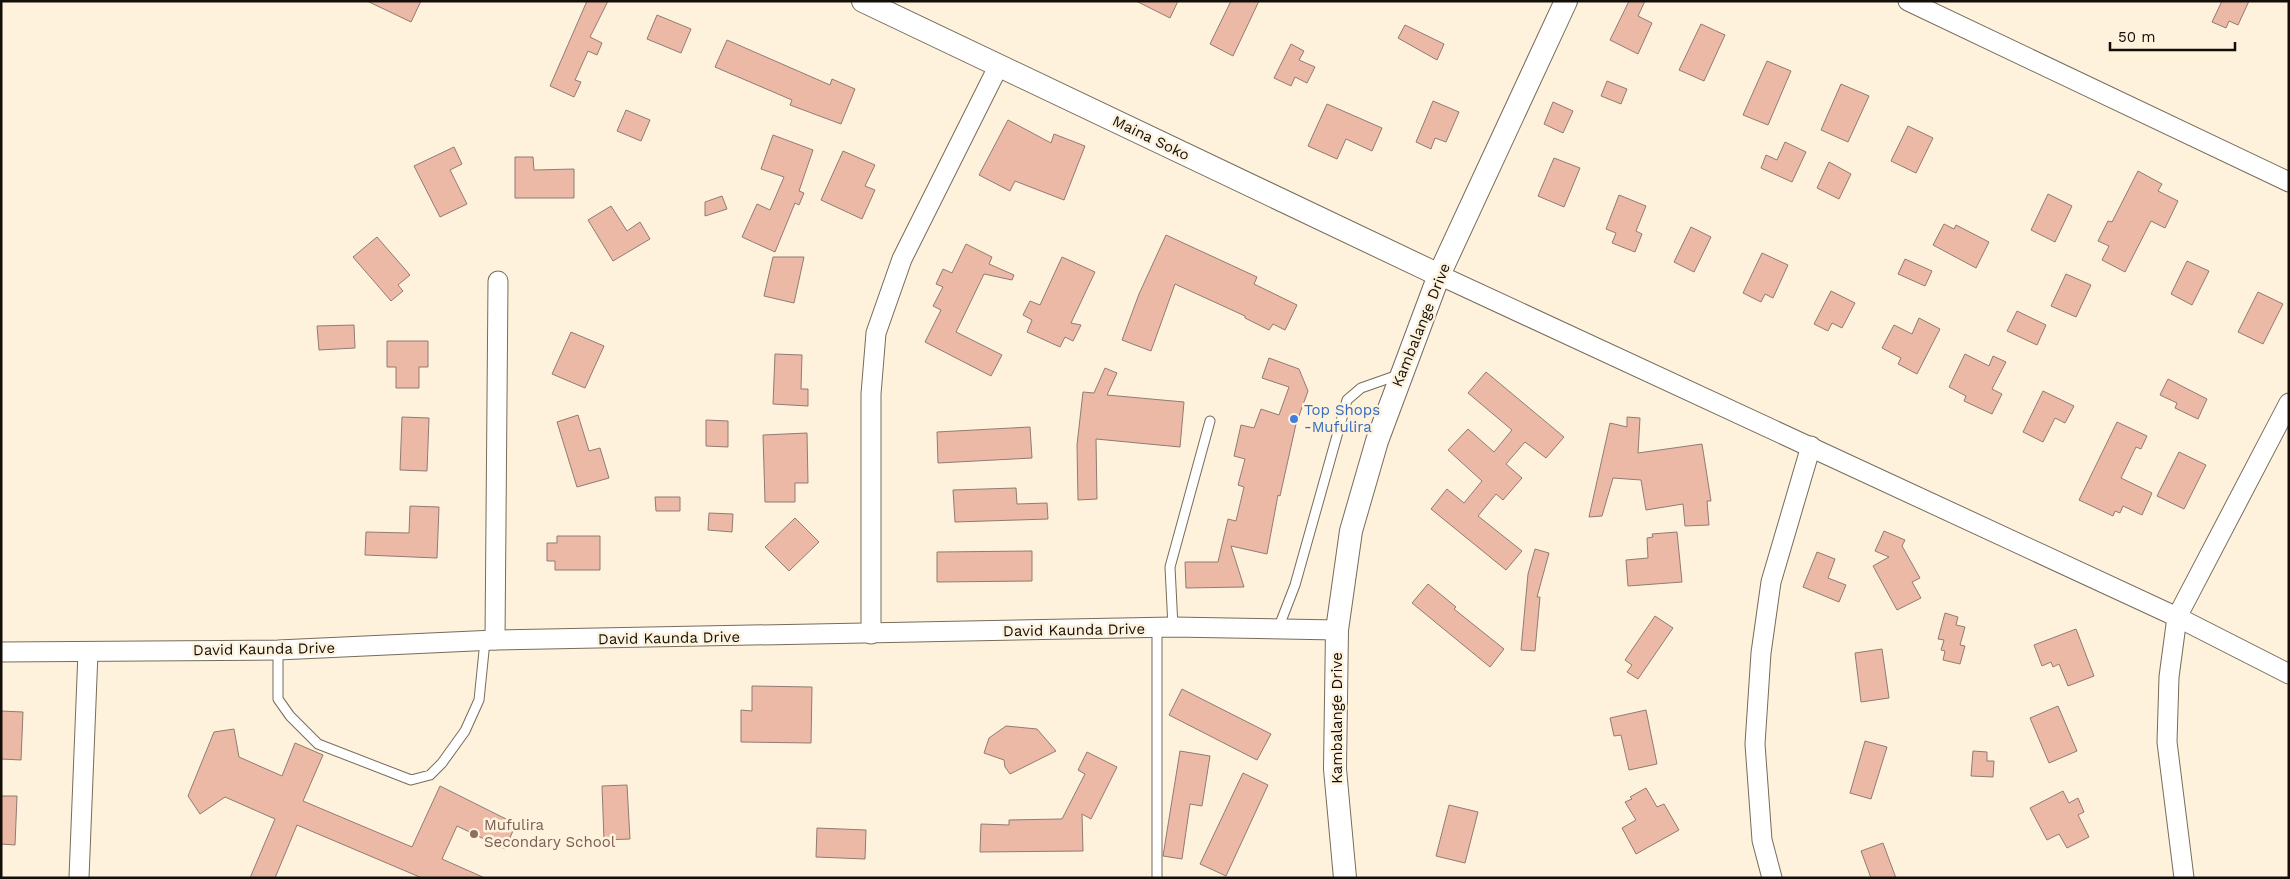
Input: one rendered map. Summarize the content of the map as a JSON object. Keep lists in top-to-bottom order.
{
  "streets": {
    "street": ["Maina Soko", "Kambalange Drive", "David Kaunda Drive"]
  },
  "crossings": [
    ["Maina Soko", "Kambalange Drive"],
    ["Kambalange Drive", "David Kaunda Drive"]
  ],
  "places": ["Top Shops -Mufulira", "Mufulira Secondary School"],
  "scale_bar": "50 m"
}
